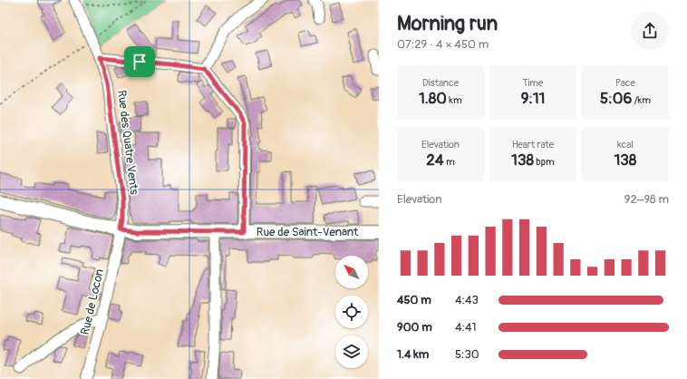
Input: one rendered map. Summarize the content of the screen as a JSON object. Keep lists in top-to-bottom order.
{
  "streets": {
    "main road": ["Rue de Saint-Venant"],
    "street": ["Rue des Quatre Vents", "Rue de Locon"]
  },
  "crossings": [
    ["Rue des Quatre Vents", "Rue de Saint-Venant"],
    ["Rue des Quatre Vents", "Rue de Locon"],
    ["Rue de Saint-Venant", "Rue de Locon"]
  ],
  "north": "top left",
  "page": {
    "heading": ["Morning run", "07:29 · 4 × 450 m"],
    "stats": [
      ["Distance", "1.80 km"],
      ["Time", "9:11"],
      ["Pace", "5:06 /km"],
      ["Elevation", "24 m"],
      ["Heart rate", "138 bpm"],
      ["kcal", "138"]
    ],
    "chart": ["Elevation", "92–98 m"],
    "list": [
      {
        "name": "450 m",
        "note": "4:43"
      },
      {
        "name": "900 m",
        "note": "4:41"
      },
      {
        "name": "1.4 km",
        "note": "5:30"
      }
    ]
  }
}
